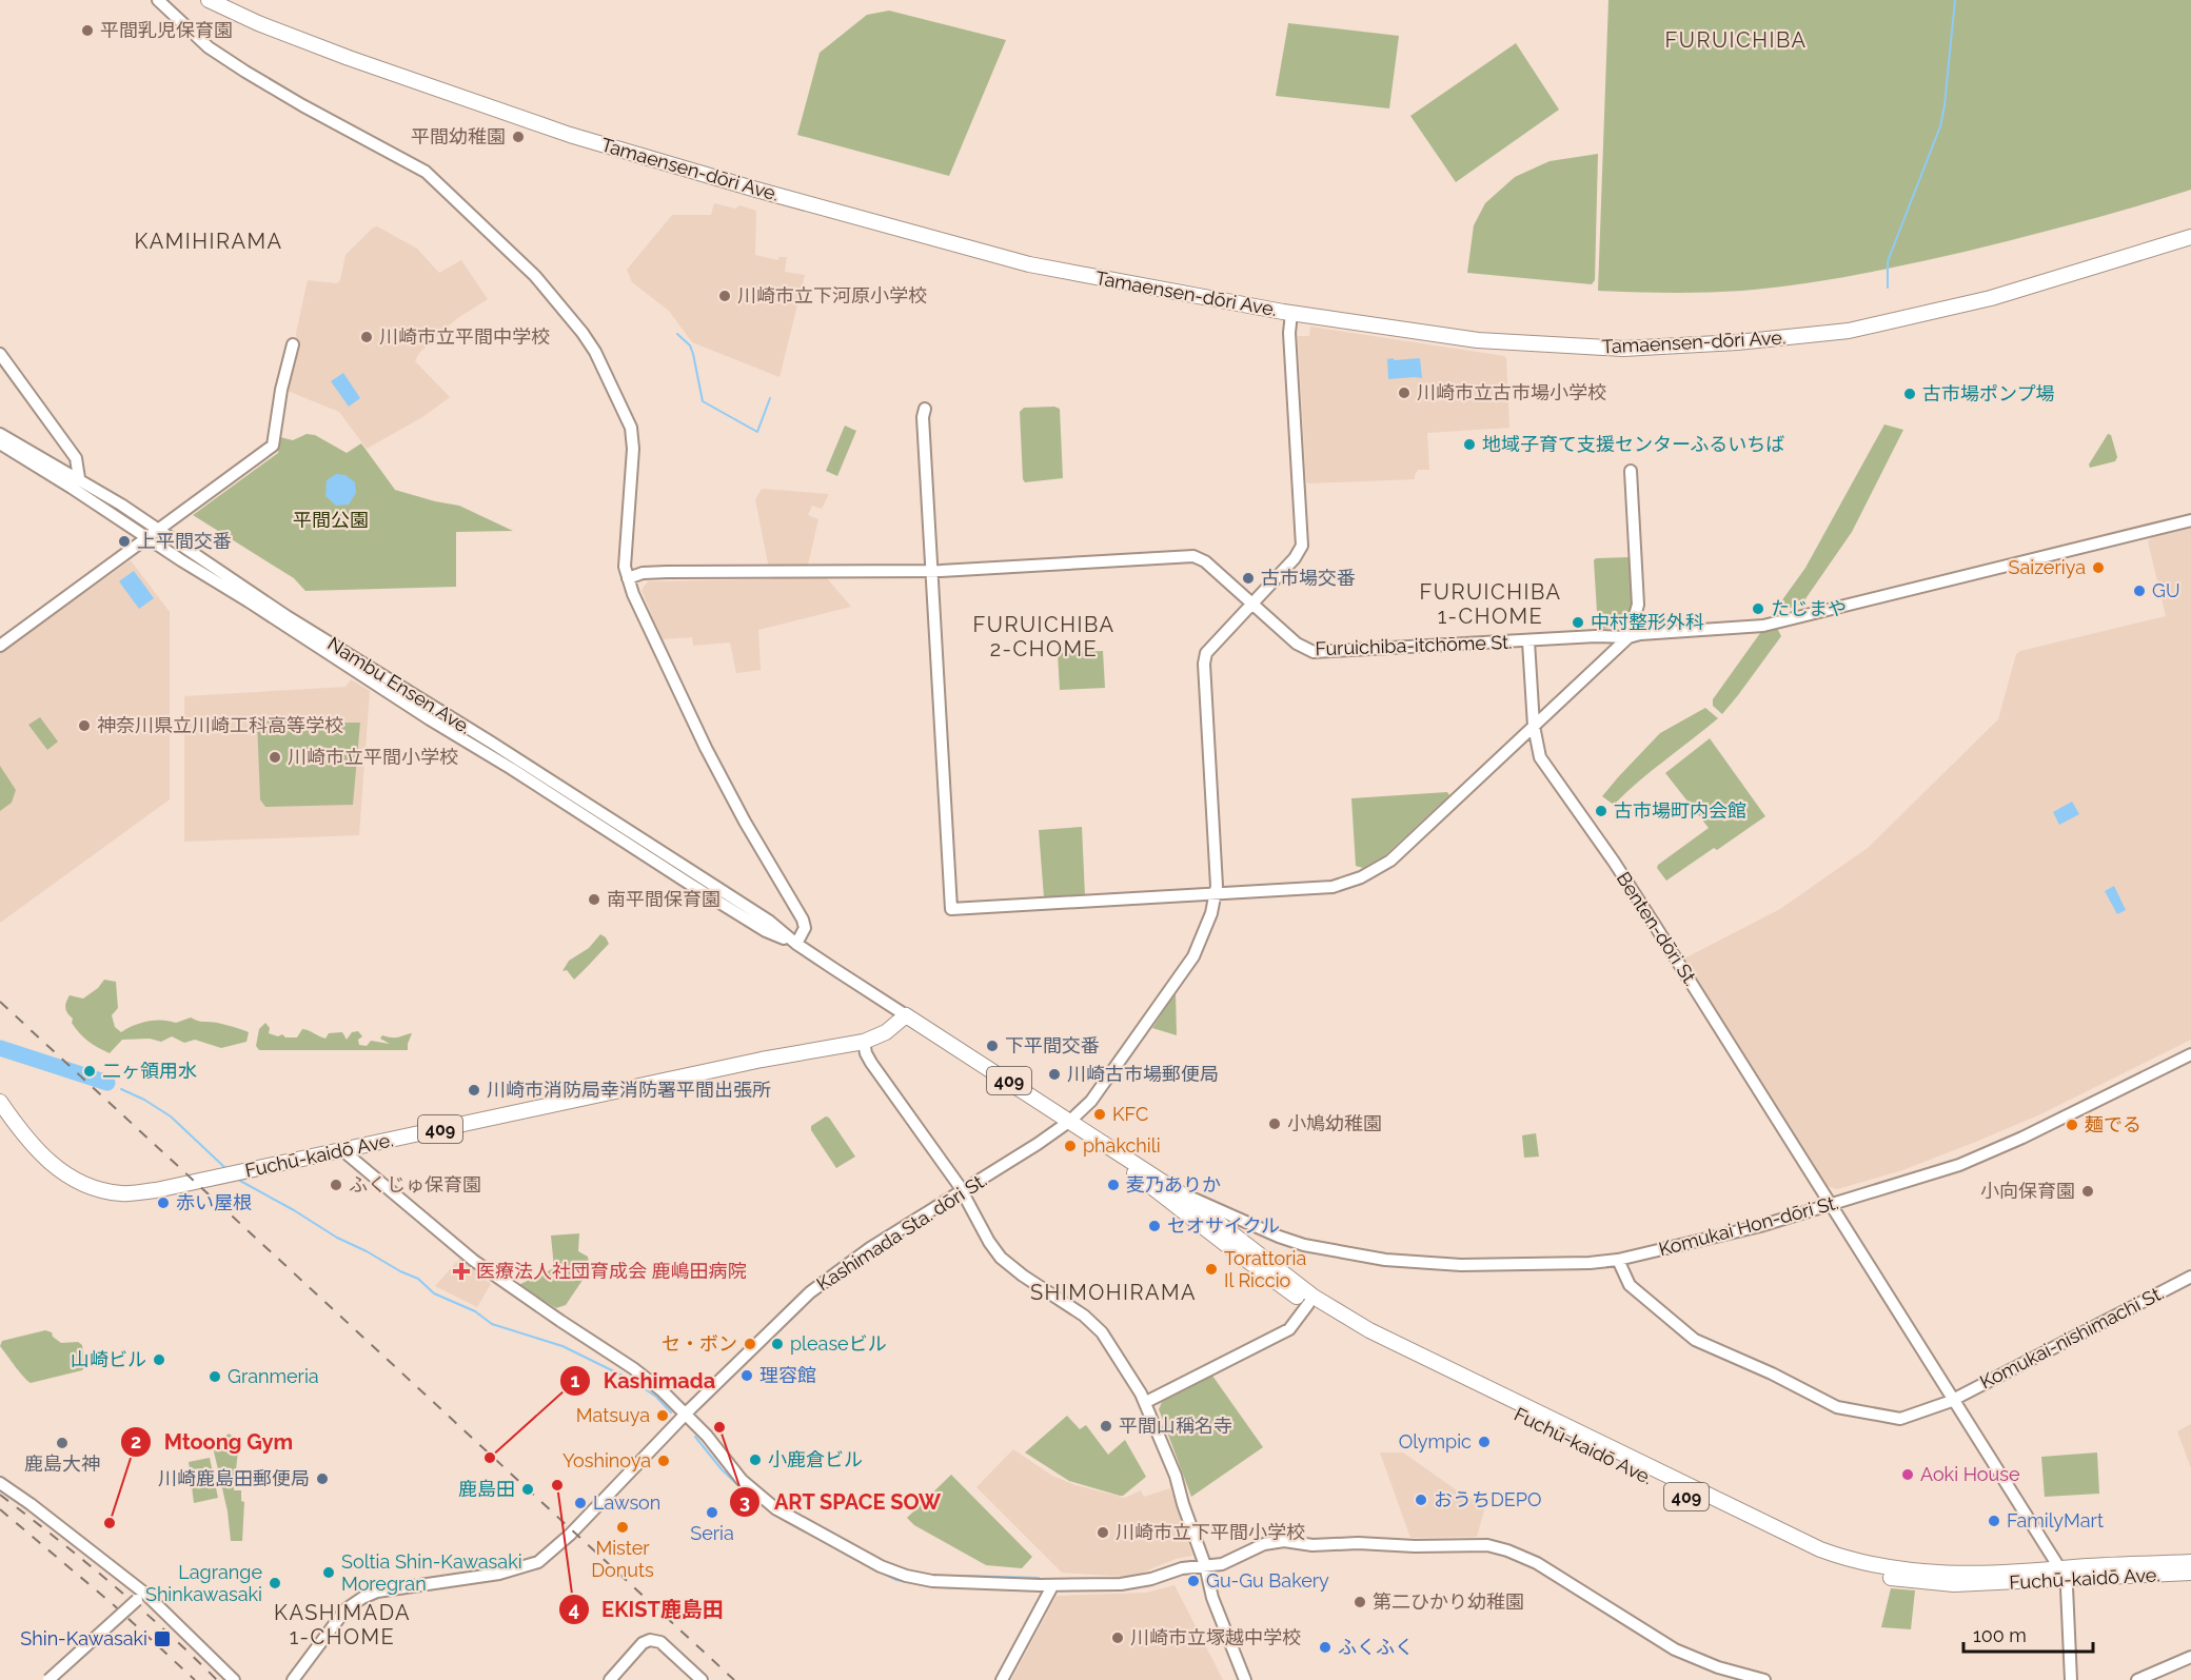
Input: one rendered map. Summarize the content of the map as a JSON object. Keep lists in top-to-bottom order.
{
  "streets": {
    "main road": ["Tamaensen-dōri Ave.", "409", "Fuchū-kaidō Ave."],
    "street": [
      "Furuichiba-itchōme St.",
      "Nambu Ensen Ave.",
      "Benten-dōri St.",
      "Komukai Hon-dōri St.",
      "Kashimada Sta. dōri St.",
      "Komukai-nishimachi St."
    ]
  },
  "crossings": [
    ["Tamaensen-dōri Ave.", "Kashimada Sta. dōri St."],
    ["Furuichiba-itchōme St.", "Benten-dōri St."],
    ["Furuichiba-itchōme St.", "Kashimada Sta. dōri St."],
    ["Nambu Ensen Ave.", "Fuchū-kaidō Ave."],
    ["Benten-dōri St.", "Komukai Hon-dōri St."],
    ["Fuchū-kaidō Ave.", "Kashimada Sta. dōri St."],
    ["Komukai Hon-dōri St.", "Komukai-nishimachi St."]
  ],
  "districts": [
    "FURUICHIBA",
    "KAMIHIRAMA",
    "FURUICHIBA 1-CHOME",
    "FURUICHIBA 2-CHOME",
    "SHIMOHIRAMA",
    "KASHIMADA 1-CHOME"
  ],
  "parks": ["平間公園"],
  "places": {
    "other": [
      "平間乳児保育園",
      "平間幼稚園",
      "川崎市立下河原小学校",
      "川崎市立平間中学校",
      "川崎市立古市場小学校",
      "古市場ポンプ場",
      "地域子育て支援センターふるいちば",
      "上平間交番",
      "Saizeriya",
      "古市場交番",
      "GU",
      "たじまや",
      "中村整形外科",
      "神奈川県立川崎工科高等学校",
      "川崎市立平間小学校",
      "古市場町内会館",
      "南平間保育園",
      "下平間交番",
      "二ヶ領用水",
      "川崎古市場郵便局",
      "川崎市消防局幸消防署平間出張所",
      "KFC",
      "小鳩幼稚園",
      "麺でる",
      "phakchili",
      "ふくじゅ保育園",
      "麦乃ありか",
      "小向保育園",
      "赤い屋根",
      "セオサイクル",
      "Torattoria Il Riccio",
      "セ・ボン",
      "pleaseビル",
      "山崎ビル",
      "理容館",
      "Granmeria",
      "Matsuya",
      "平間山稱名寺",
      "ART SPACE SOW",
      "Olympic",
      "鹿島大神",
      "Kashimada",
      "小鹿倉ビル",
      "Yoshinoya",
      "Aoki House",
      "川崎鹿島田郵便局",
      "EKIST鹿島田",
      "鹿島田",
      "おうちDEPO",
      "Lawson",
      "Seria",
      "FamilyMart",
      "Mtoong Gym",
      "Mister Donuts",
      "川崎市立下平間小学校",
      "Soltia Shin-Kawasaki Moregran",
      "Gu-Gu Bakery",
      "Lagrange Shinkawasaki",
      "第二ひかり幼稚園",
      "川崎市立塚越中学校",
      "ふくふく"
    ],
    "health": ["医療法人社団育成会 鹿嶋田病院"],
    "transit": ["Shin-Kawasaki"]
  },
  "scale_bar": "100 m"
}
